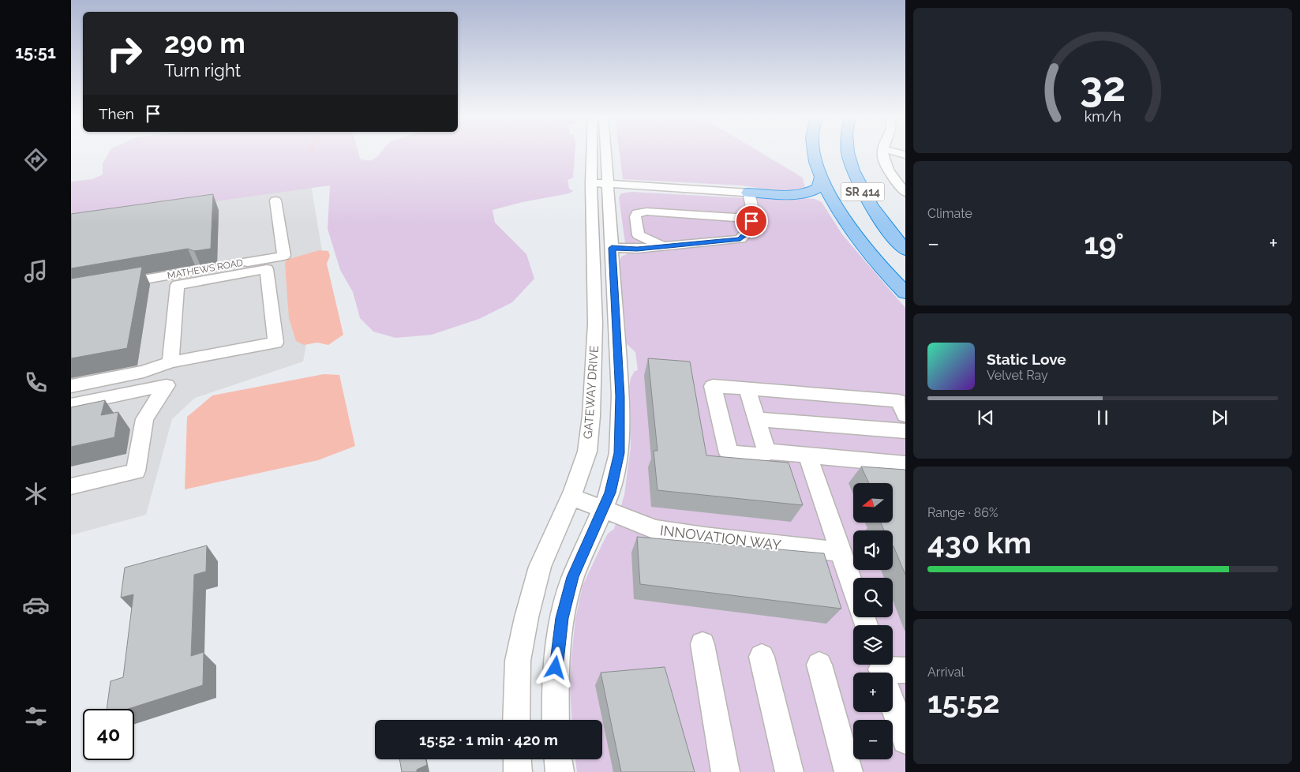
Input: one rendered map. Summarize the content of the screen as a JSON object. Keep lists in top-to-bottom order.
{
  "streets": {
    "highway": ["SR 414"],
    "street": ["MATHEWS ROAD", "GATEWAY DRIVE", "INNOVATION WAY"]
  },
  "crossings": [
    ["GATEWAY DRIVE", "INNOVATION WAY"]
  ],
  "north": "left",
  "page": {
    "tabs": "15:51",
    "turn": ["290 m", "Turn right"],
    "then": "Then",
    "tile": [
      "Climate",
      ["Range · 86%", "430 km"],
      ["Arrival", "15:52"]
    ],
    "heat": ["−", "19°", "+"],
    "song": ["Static Love", "Velvet Ray"],
    "map_buttons": ["+", "−"],
    "limit": "40",
    "trip": "15:52 · 1 min · 420 m",
    "gauge": ["32", "km/h"]
  }
}
